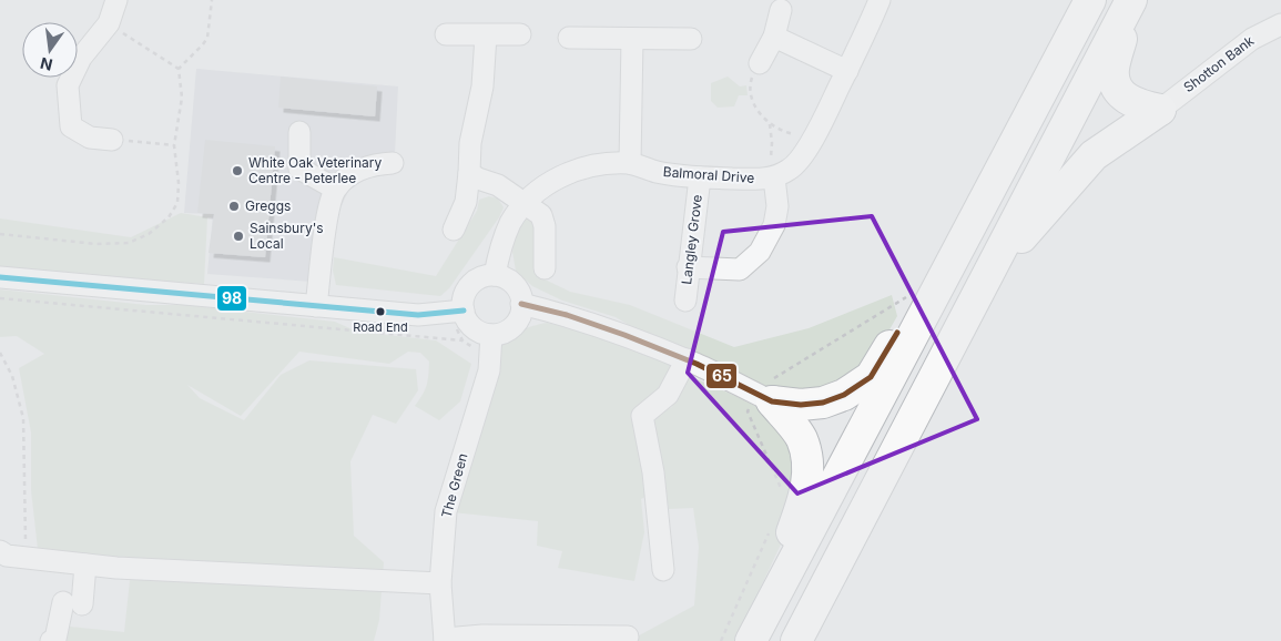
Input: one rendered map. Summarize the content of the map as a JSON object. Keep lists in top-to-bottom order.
{
  "streets": {
    "street": [
      "Shotton Bank",
      "Balmoral Drive",
      "Langley Grove",
      "The Green"
    ]
  },
  "crossings": [
    ["Balmoral Drive", "Langley Grove"],
    ["Balmoral Drive", "The Green"]
  ],
  "places": [
    "White Oak Veterinary Centre - Peterlee",
    "Greggs",
    "Sainsbury's Local",
    "Road End"
  ],
  "lines": ["transit line 98", "transit line 65"],
  "north": "bottom"
}
